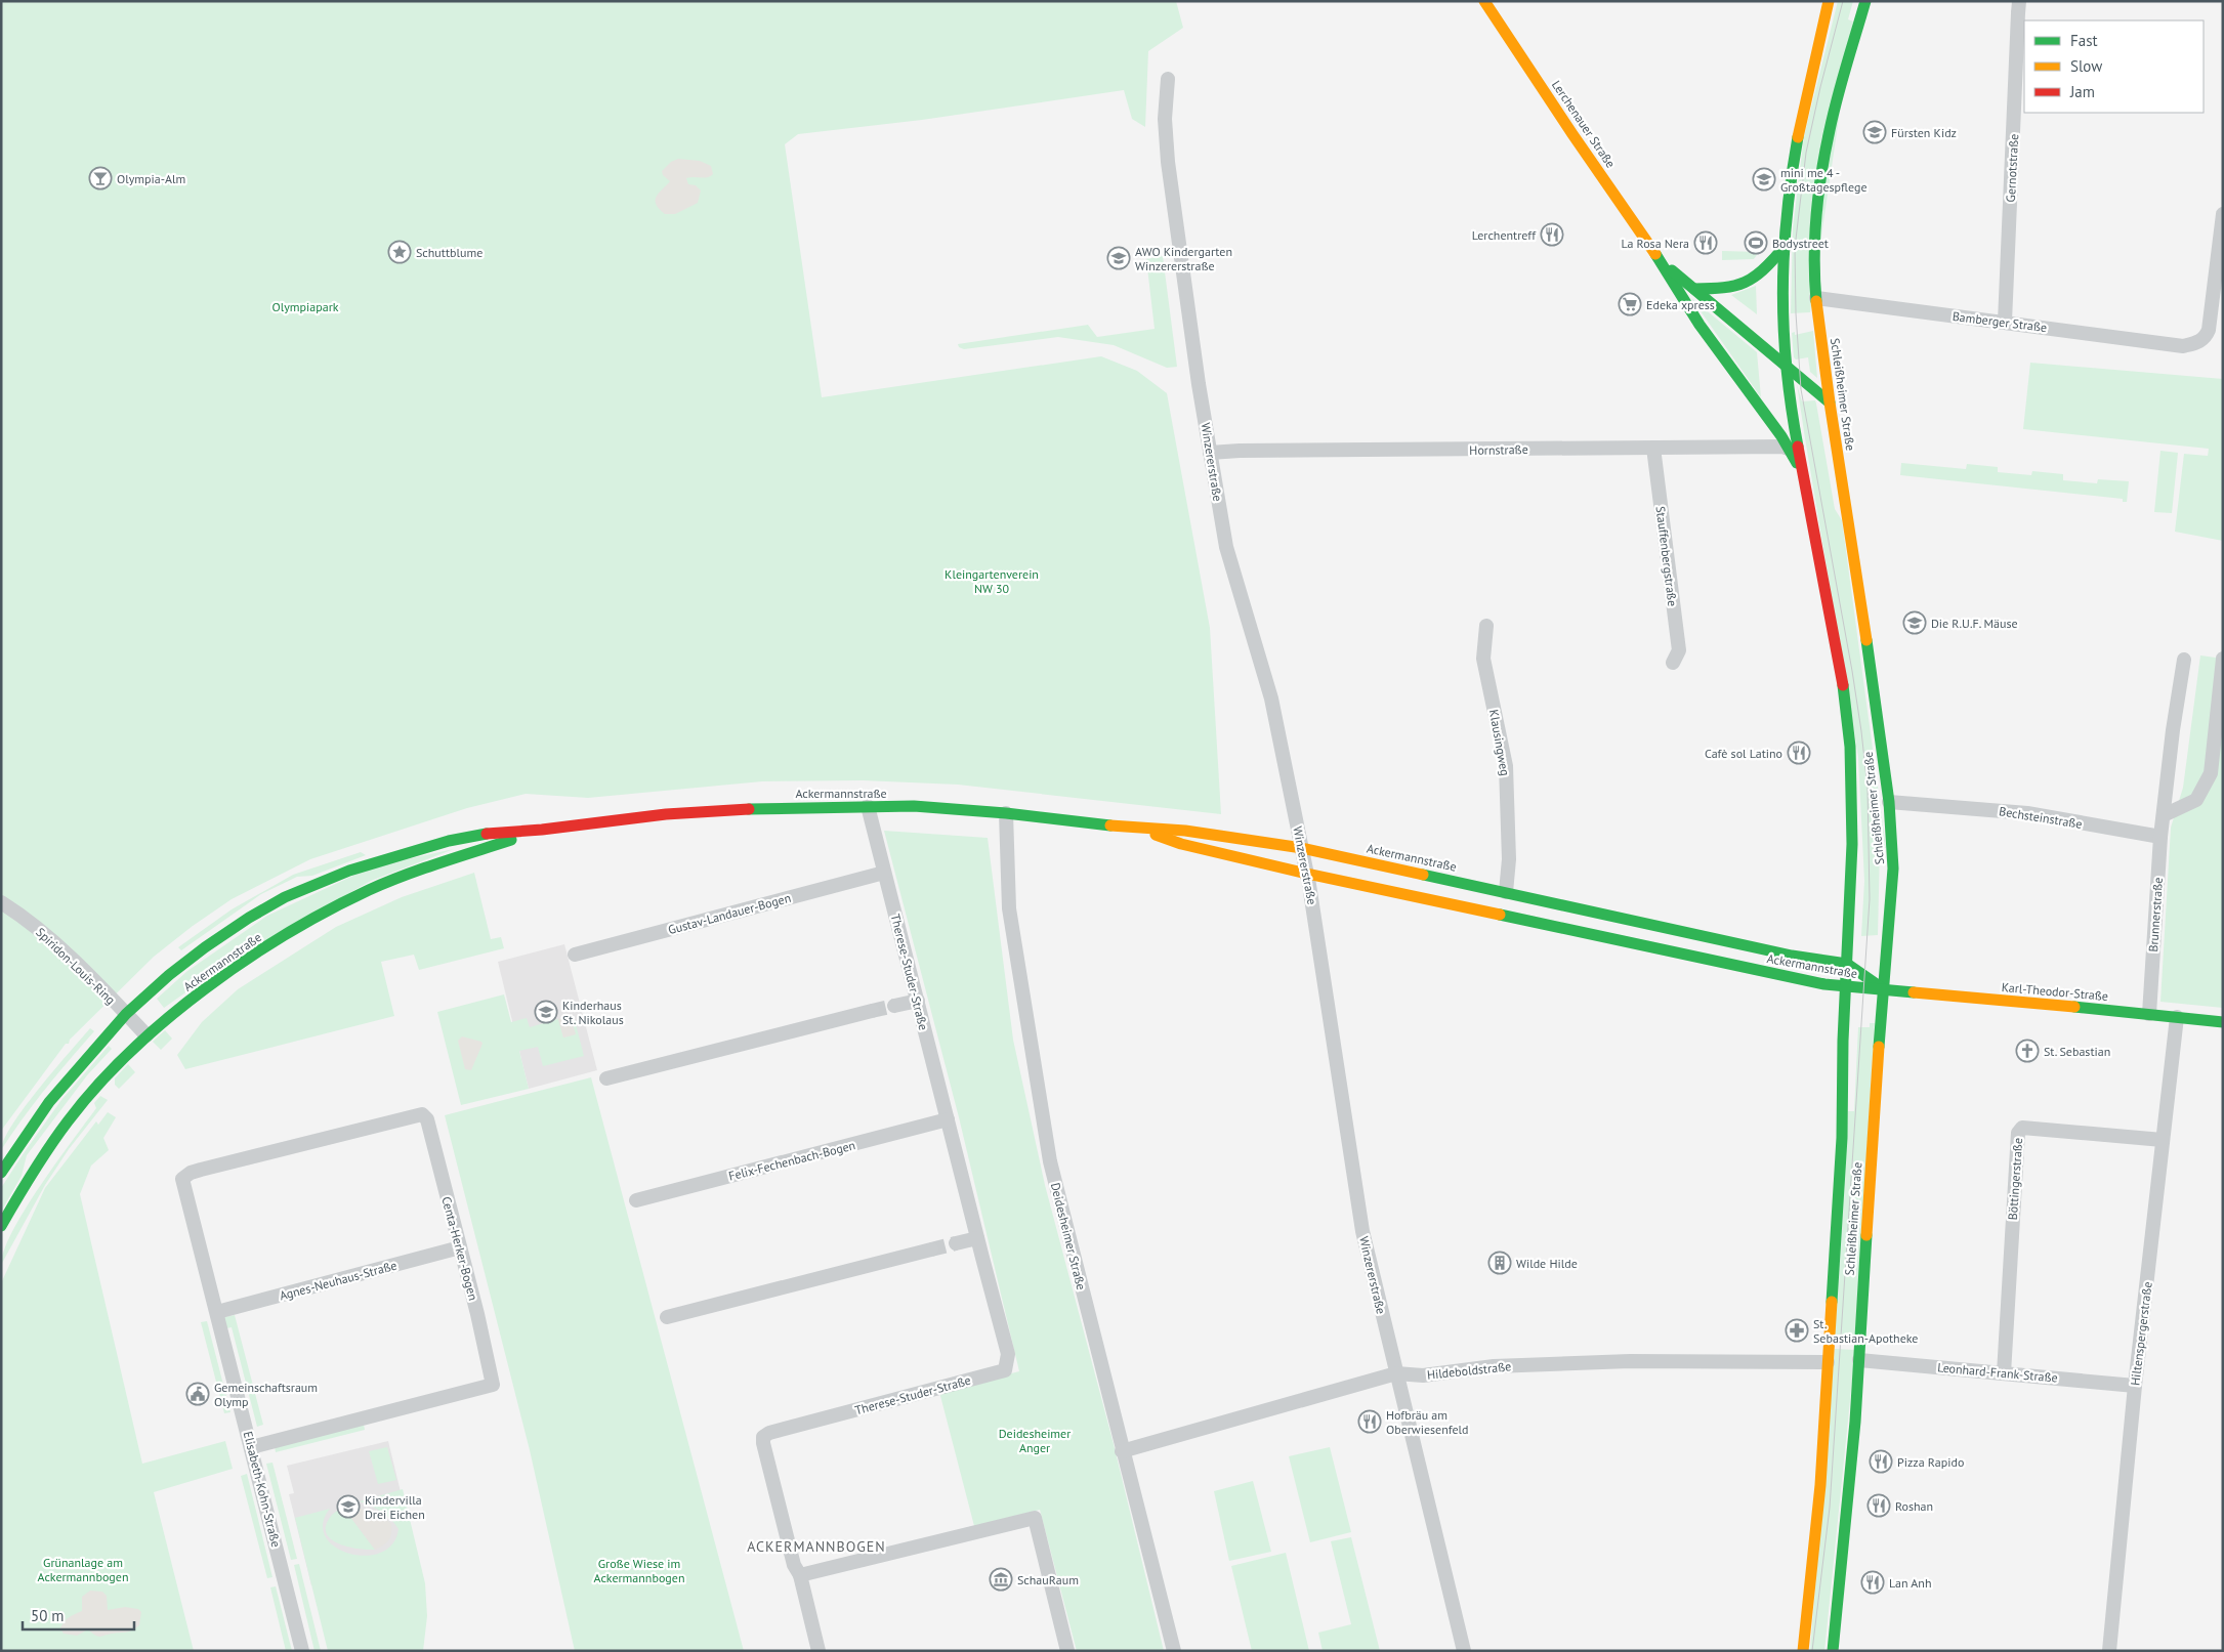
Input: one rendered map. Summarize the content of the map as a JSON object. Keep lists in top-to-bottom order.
{
  "streets": {
    "main road": [
      "Lerchenauer Straße",
      "Schleißheimer Straße",
      "Ackermannstraße",
      "Karl-Theodor-Straße"
    ],
    "street": [
      "Gernotstraße",
      "Bamberger Straße",
      "Hornstraße",
      "Winzererstraße",
      "Stauffenbergstraße",
      "Klausingweg",
      "Bechsteinstraße",
      "Gustav-Landauer-Bogen",
      "Brunnerstraße",
      "Spiridon-Louis-Ring",
      "Therese-Studer-Straße",
      "Felix-Fechenbach-Bogen",
      "Böttingerstraße",
      "Deidesheimer Straße",
      "Centa-Herker-Bogen",
      "Agnes-Neuhaus-Straße",
      "Hiltenspergerstraße",
      "Hildeboldstraße",
      "Leonhard-Frank-Straße",
      "Elisabeth-Kohn-Straße"
    ]
  },
  "crossings": [
    ["Lerchenauer Straße", "Schleißheimer Straße"],
    ["Lerchenauer Straße", "Hornstraße"],
    ["Gernotstraße", "Bamberger Straße"],
    ["Bamberger Straße", "Schleißheimer Straße"],
    ["Schleißheimer Straße", "Ackermannstraße"],
    ["Schleißheimer Straße", "Bechsteinstraße"],
    ["Schleißheimer Straße", "Karl-Theodor-Straße"],
    ["Schleißheimer Straße", "Hildeboldstraße"],
    ["Schleißheimer Straße", "Leonhard-Frank-Straße"],
    ["Hornstraße", "Winzererstraße"],
    ["Hornstraße", "Stauffenbergstraße"],
    ["Winzererstraße", "Ackermannstraße"],
    ["Winzererstraße", "Hildeboldstraße"],
    ["Klausingweg", "Ackermannstraße"],
    ["Ackermannstraße", "Spiridon-Louis-Ring"],
    ["Ackermannstraße", "Therese-Studer-Straße"],
    ["Ackermannstraße", "Karl-Theodor-Straße"],
    ["Ackermannstraße", "Deidesheimer Straße"],
    ["Bechsteinstraße", "Brunnerstraße"],
    ["Gustav-Landauer-Bogen", "Therese-Studer-Straße"],
    ["Brunnerstraße", "Karl-Theodor-Straße"],
    ["Therese-Studer-Straße", "Felix-Fechenbach-Bogen"],
    ["Karl-Theodor-Straße", "Hiltenspergerstraße"],
    ["Böttingerstraße", "Hiltenspergerstraße"],
    ["Böttingerstraße", "Leonhard-Frank-Straße"],
    ["Deidesheimer Straße", "Hildeboldstraße"],
    ["Centa-Herker-Bogen", "Agnes-Neuhaus-Straße"],
    ["Centa-Herker-Bogen", "Elisabeth-Kohn-Straße"],
    ["Agnes-Neuhaus-Straße", "Elisabeth-Kohn-Straße"],
    ["Hiltenspergerstraße", "Leonhard-Frank-Straße"]
  ],
  "districts": ["ACKERMANNBOGEN"],
  "parks": [
    "Olympiapark",
    "Kleingartenverein NW 30",
    "Deidesheimer Anger",
    "Grünanlage am Ackermannbogen",
    "Große Wiese im Ackermannbogen"
  ],
  "places": {
    "school or university": [
      "Fürsten Kidz",
      "mini me 4 - Großtagespflege",
      "AWO Kindergarten Winzererstraße",
      "Die R.U.F. Mäuse",
      "Kinderhaus St. Nikolaus",
      "Kindervilla Drei Eichen"
    ],
    "bar": ["Olympia-Alm"],
    "restaurant": [
      "Lerchentreff",
      "La Rosa Nera",
      "Cafè sol Latino",
      "Hofbräu am Oberwiesenfeld",
      "Pizza Rapido",
      "Roshan",
      "Lan Anh"
    ],
    "sports": ["Bodystreet"],
    "place": ["Schuttblume"],
    "supermarket": ["Edeka xpress"],
    "church": ["St. Sebastian"],
    "building": ["Wilde Hilde"],
    "pharmacy": ["St. Sebastian-Apotheke"],
    "public building": ["Gemeinschaftsraum Olymp"],
    "museum": ["SchauRaum"]
  },
  "legend": ["Fast", "Slow", "Jam"],
  "scale_bar": "50 m"
}
